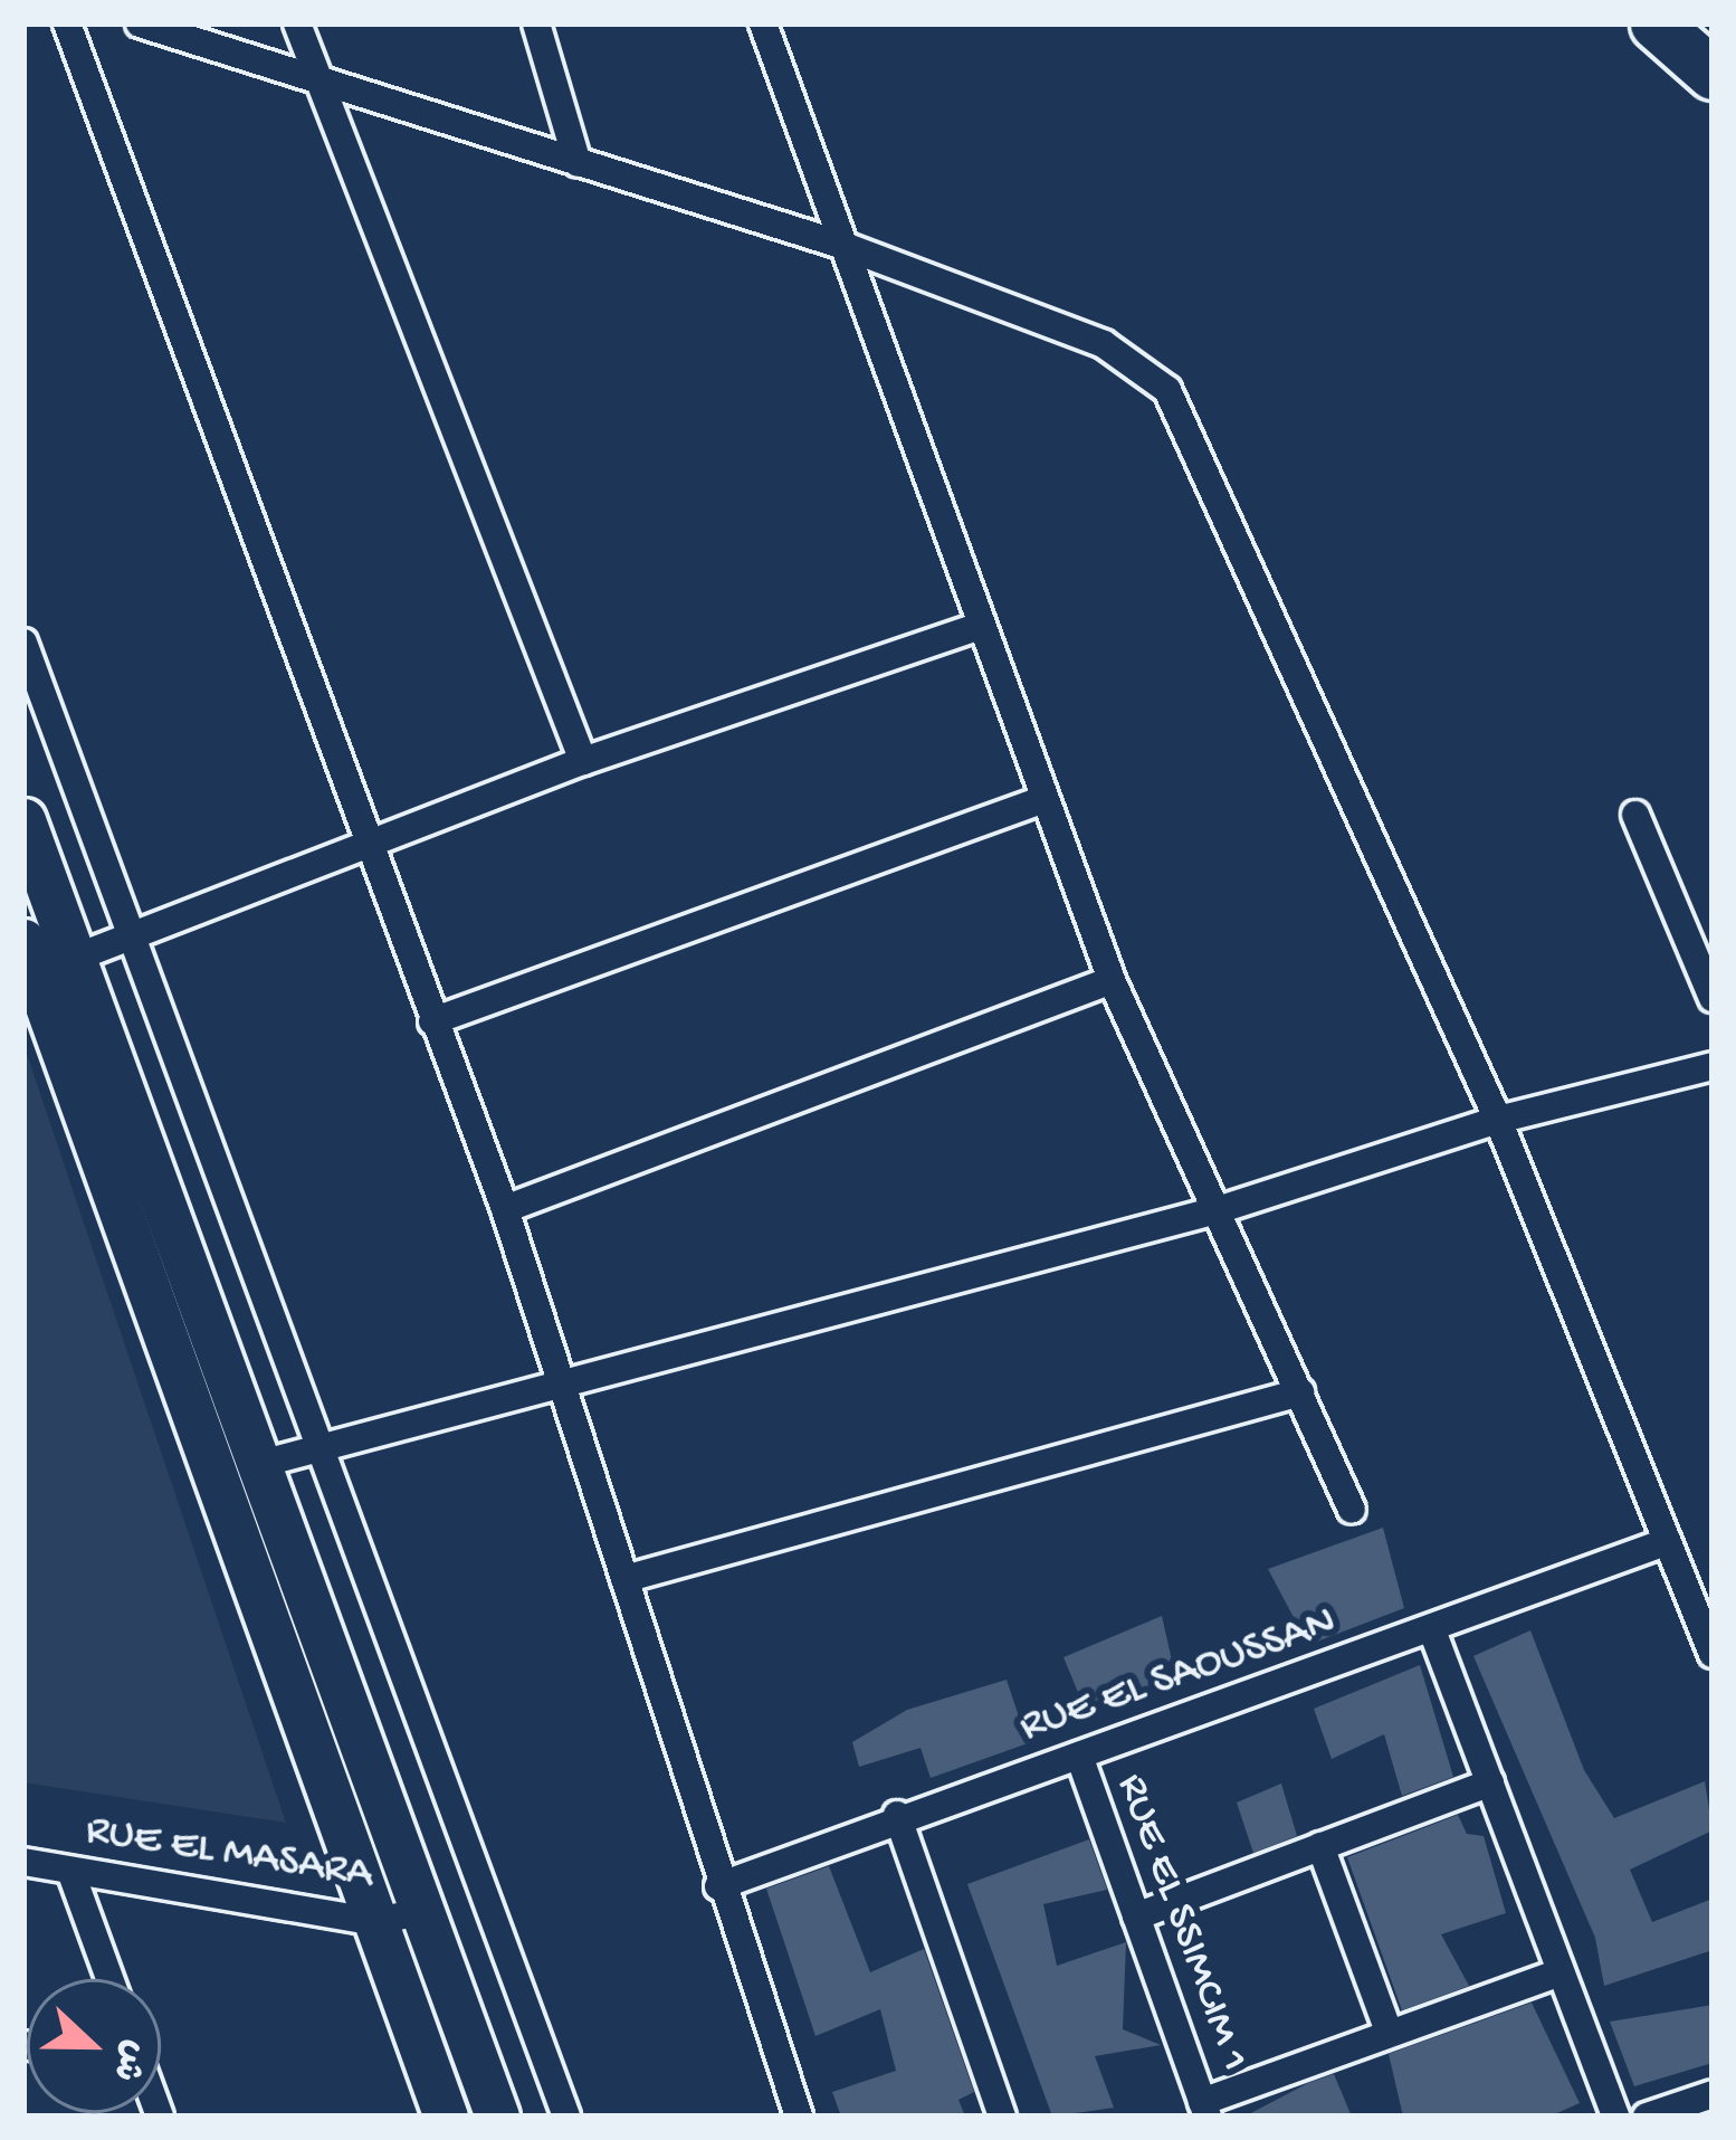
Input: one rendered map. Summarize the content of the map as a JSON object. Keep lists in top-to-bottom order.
{
  "streets": {
    "street": ["RUE EL SAOUSSAN", "RUE EL MASARA", "RUE EL SSIMCIM 1"]
  },
  "crossings": [
    ["RUE EL SAOUSSAN", "RUE EL SSIMCIM 1"]
  ],
  "north": "right"
}
